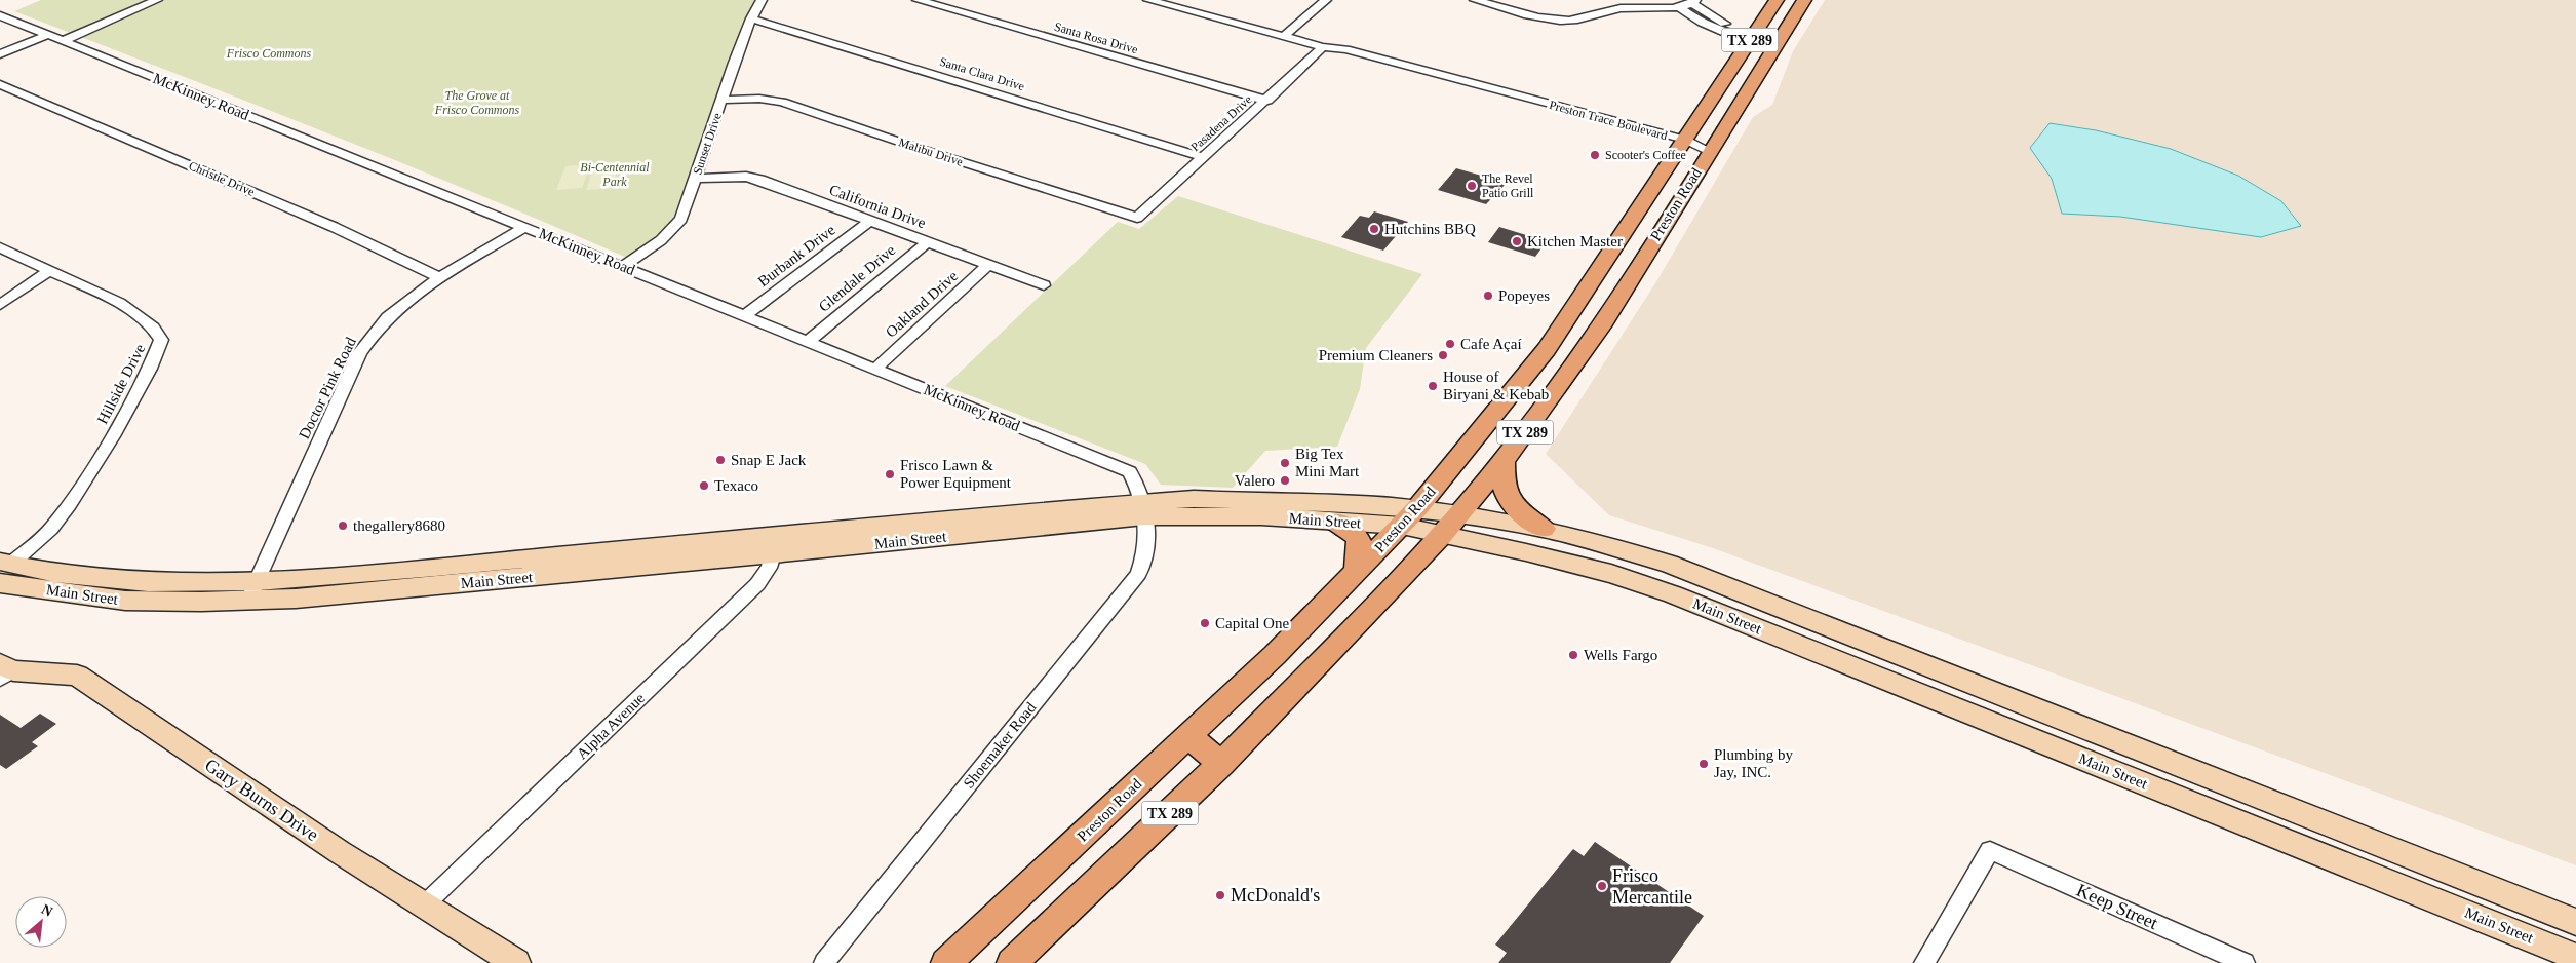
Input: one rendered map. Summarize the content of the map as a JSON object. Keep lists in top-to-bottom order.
{
  "streets": {
    "main road": [
      "TX 289",
      "Preston Road",
      "Main Street",
      "Gary Burns Drive"
    ],
    "street": [
      "Santa Rosa Drive",
      "Santa Clara Drive",
      "McKinney Road",
      "Preston Trace Boulevard",
      "Pasadena Drive",
      "Sunset Drive",
      "Malibu Drive",
      "Christie Drive",
      "California Drive",
      "Burbank Drive",
      "Glendale Drive",
      "Oakland Drive",
      "Hillside Drive",
      "Doctor Pink Road",
      "Alpha Avenue",
      "Shoemaker Road",
      "Keep Street"
    ]
  },
  "crossings": [
    ["Santa Rosa Drive", "Pasadena Drive"],
    ["Santa Clara Drive", "Pasadena Drive"],
    ["Santa Clara Drive", "Sunset Drive"],
    ["McKinney Road", "Sunset Drive"],
    ["McKinney Road", "Burbank Drive"],
    ["McKinney Road", "Glendale Drive"],
    ["McKinney Road", "Oakland Drive"],
    ["McKinney Road", "Doctor Pink Road"],
    ["McKinney Road", "Main Street"],
    ["McKinney Road", "Shoemaker Road"],
    ["Preston Trace Boulevard", "Pasadena Drive"],
    ["Preston Trace Boulevard", "Preston Road"],
    ["Pasadena Drive", "Malibu Drive"],
    ["Sunset Drive", "Malibu Drive"],
    ["Sunset Drive", "California Drive"],
    ["Christie Drive", "Doctor Pink Road"],
    ["Preston Road", "Main Street"],
    ["California Drive", "Burbank Drive"],
    ["California Drive", "Glendale Drive"],
    ["California Drive", "Oakland Drive"],
    ["Hillside Drive", "Main Street"],
    ["Doctor Pink Road", "Main Street"],
    ["Main Street", "Alpha Avenue"],
    ["Main Street", "Shoemaker Road"],
    ["Alpha Avenue", "Gary Burns Drive"]
  ],
  "parks": ["Frisco Commons", "The Grove at Frisco Commons", "Bi-Centennial Park"],
  "places": [
    "Scooter's Coffee",
    "The Revel Patio Grill",
    "Hutchins BBQ",
    "Kitchen Master",
    "Popeyes",
    "Cafe Açaí",
    "Premium Cleaners",
    "House of Biryani & Kebab",
    "Snap E Jack",
    "Big Tex Mini Mart",
    "Frisco Lawn & Power Equipment",
    "Valero",
    "Texaco",
    "thegallery8680",
    "Capital One",
    "Wells Fargo",
    "Plumbing by Jay, INC.",
    "Frisco Mercantile",
    "McDonald's"
  ],
  "north": "top right"
}
